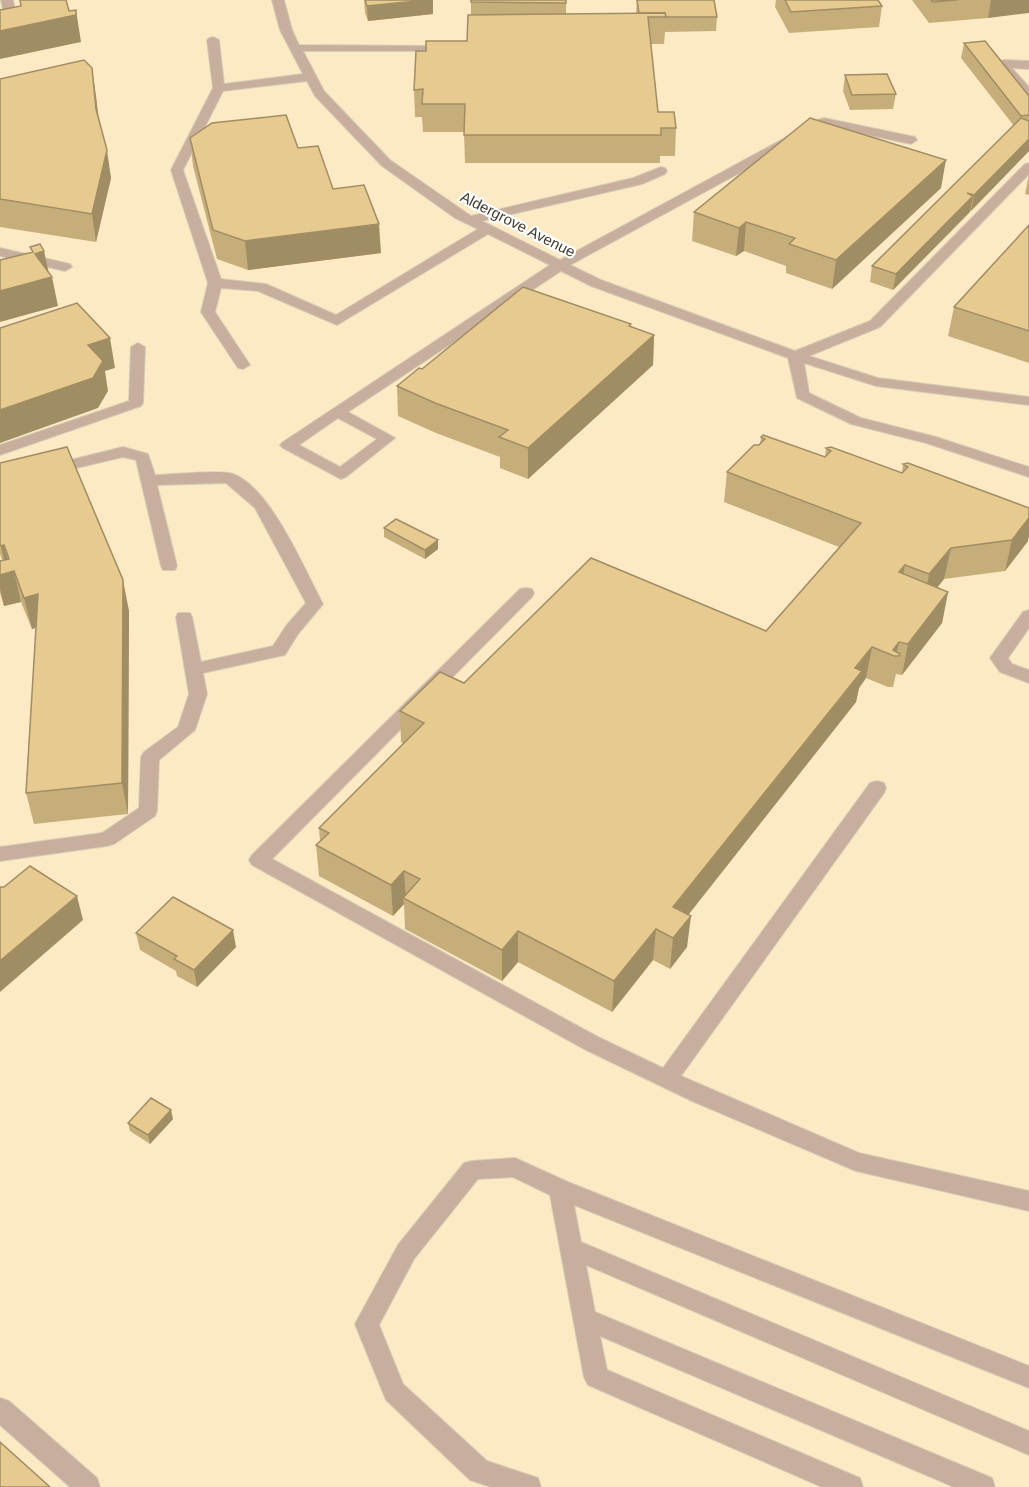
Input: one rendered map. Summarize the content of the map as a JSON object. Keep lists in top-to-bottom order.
{
  "streets": {
    "street": ["Aldergrove Avenue"]
  }
}
